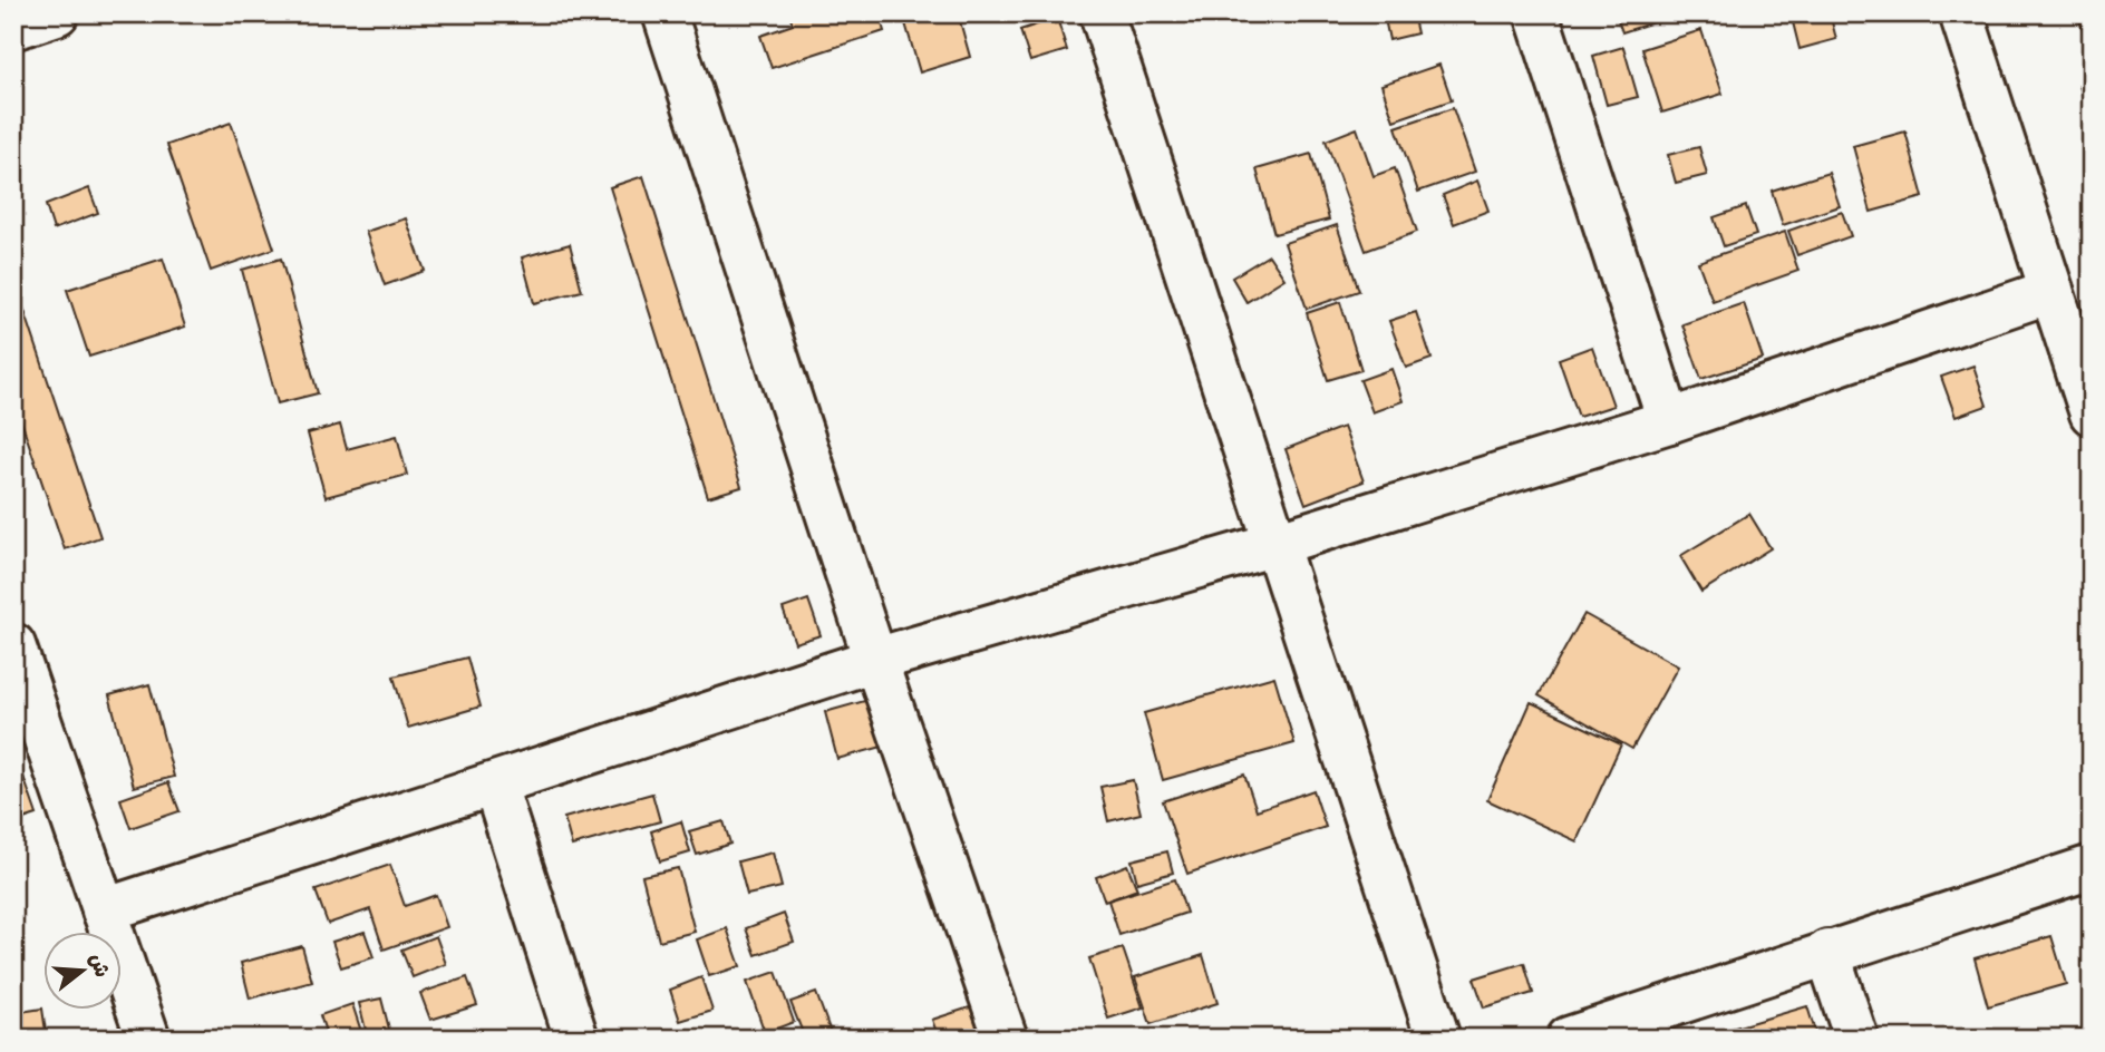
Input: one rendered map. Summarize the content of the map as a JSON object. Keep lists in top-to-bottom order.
{
  "north": "right"
}
